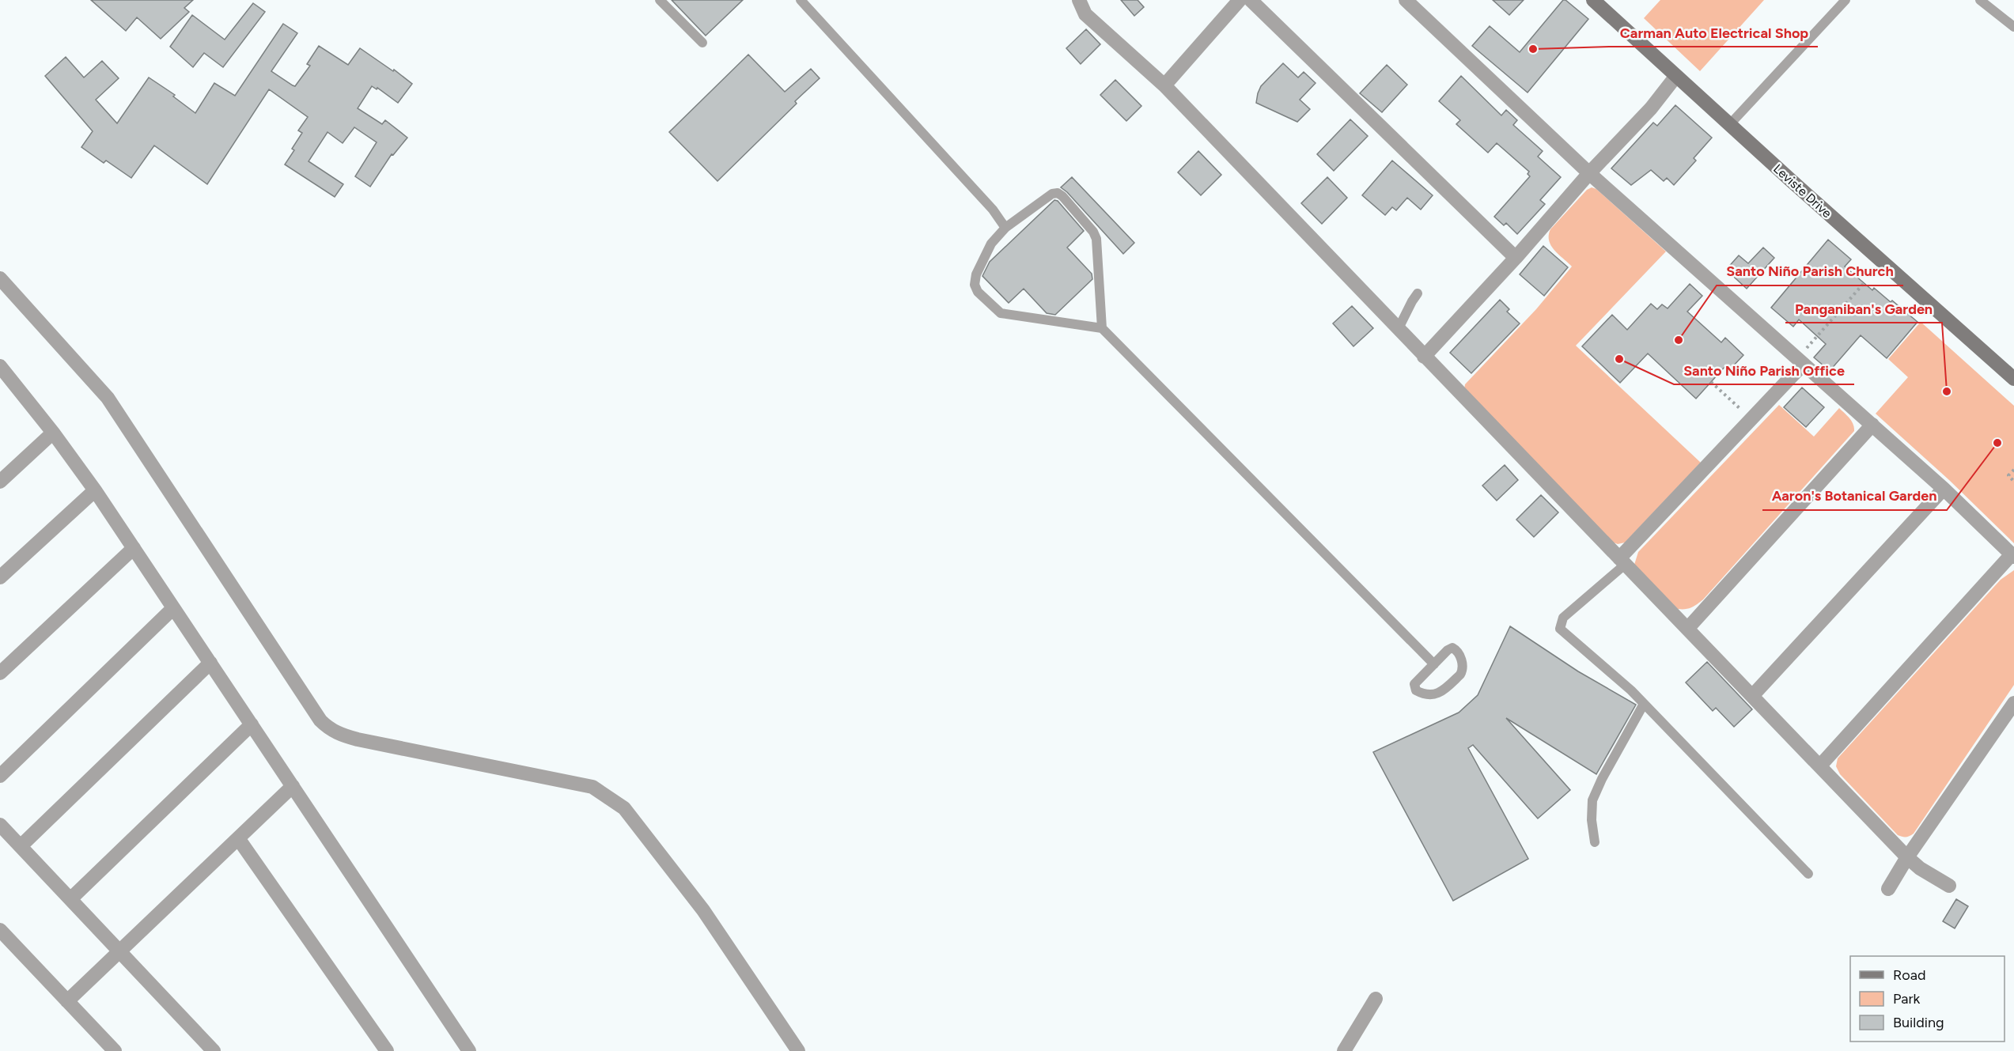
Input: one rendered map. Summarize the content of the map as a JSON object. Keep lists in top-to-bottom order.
{
  "streets": {
    "main road": ["Leviste Drive"]
  },
  "places": [
    "Carman Auto Electrical Shop",
    "Santo Niño Parish Church",
    "Santo Niño Parish Office",
    "Panganiban's Garden",
    "Aaron's Botanical Garden"
  ],
  "legend": ["Road", "Park", "Building"]
}
